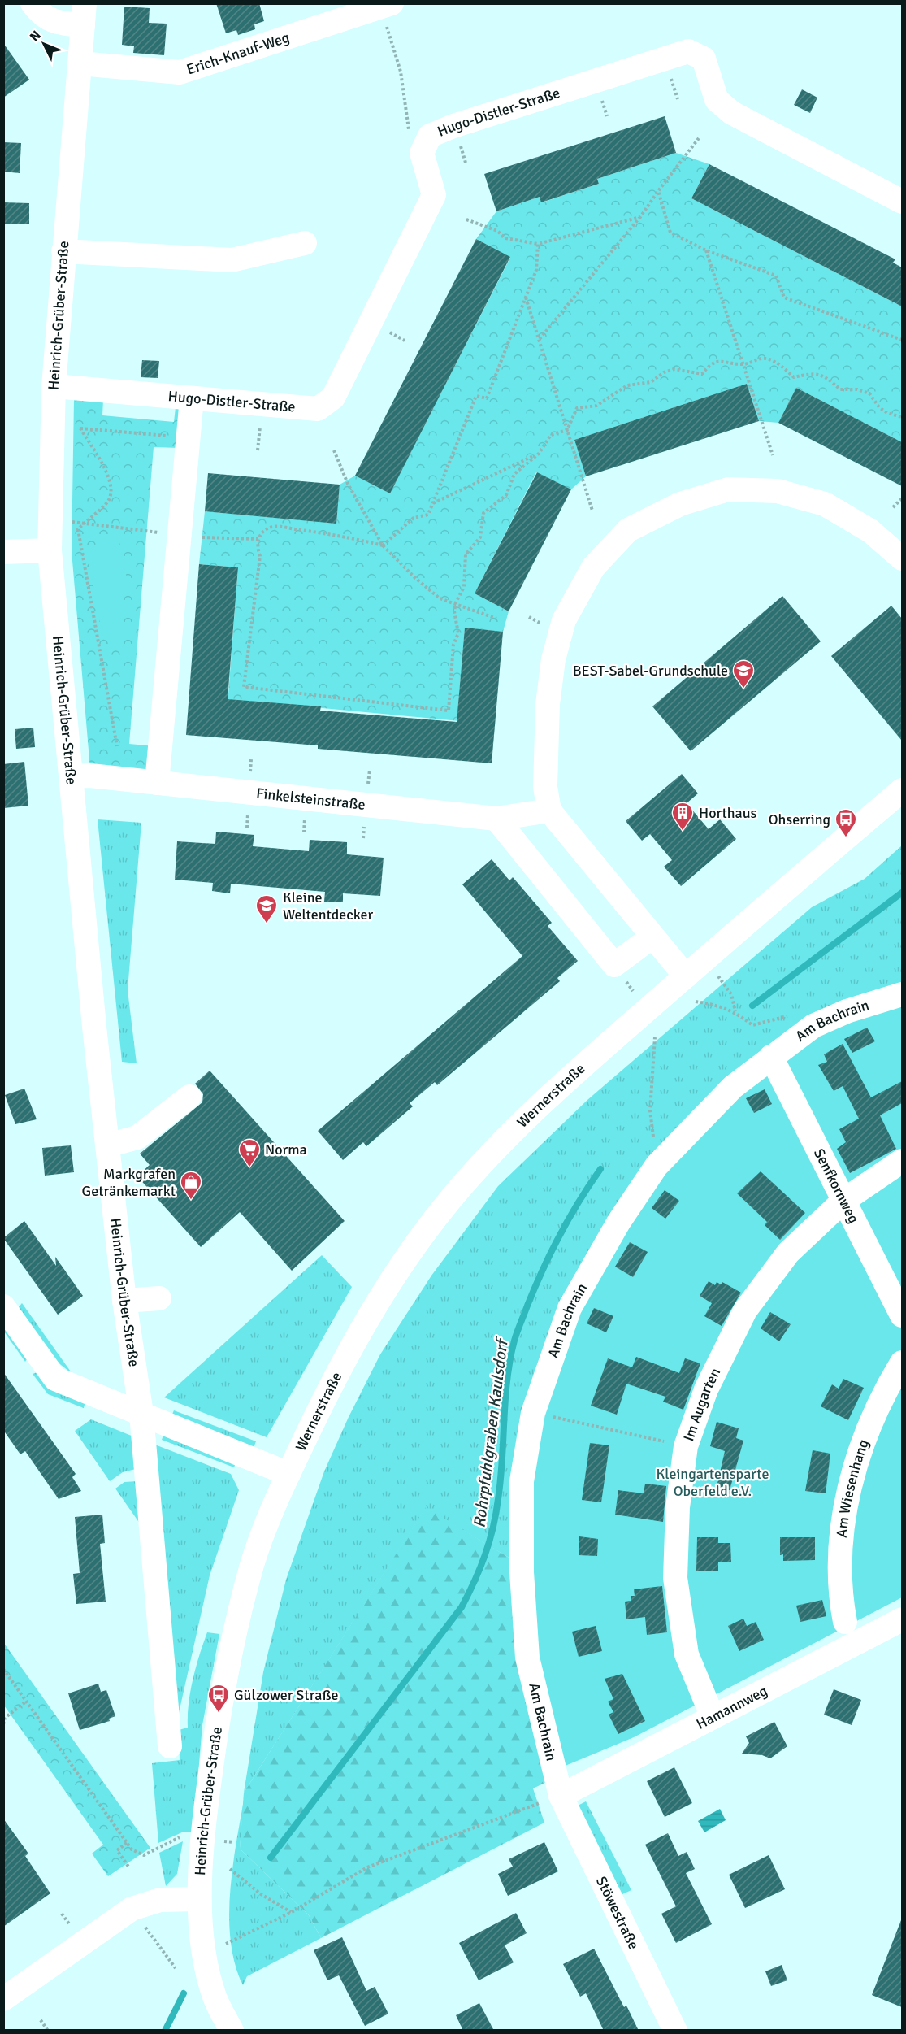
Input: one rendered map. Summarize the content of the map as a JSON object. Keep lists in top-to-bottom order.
{
  "streets": {
    "street": [
      "Erich-Knauf-Weg",
      "Hugo-Distler-Straße",
      "Heinrich-Grüber-Straße",
      "Finkelsteinstraße",
      "Am Bachrain",
      "Wernerstraße",
      "Senfkornweg",
      "Im Augarten",
      "Am Wiesenhang",
      "Hamannweg",
      "Stöwestraße"
    ]
  },
  "crossings": [
    ["Erich-Knauf-Weg", "Heinrich-Grüber-Straße"],
    ["Hugo-Distler-Straße", "Heinrich-Grüber-Straße"],
    ["Heinrich-Grüber-Straße", "Finkelsteinstraße"],
    ["Heinrich-Grüber-Straße", "Wernerstraße"],
    ["Am Bachrain", "Senfkornweg"],
    ["Am Bachrain", "Hamannweg"],
    ["Am Bachrain", "Stöwestraße"],
    ["Senfkornweg", "Im Augarten"],
    ["Im Augarten", "Hamannweg"],
    ["Hamannweg", "Stöwestraße"]
  ],
  "water": ["Rohrpfuhlgraben Kaulsdorf"],
  "parks": ["Kleingartensparte Oberfeld e.V."],
  "places": {
    "school or university": ["BEST-Sabel-Grundschule", "Kleine Weltentdecker"],
    "building": ["Horthaus"],
    "bus stop": ["Ohserring", "Gülzower Straße"],
    "supermarket": ["Norma"],
    "shop": ["Markgrafen Getränkemarkt"]
  },
  "north": "top left"
}
